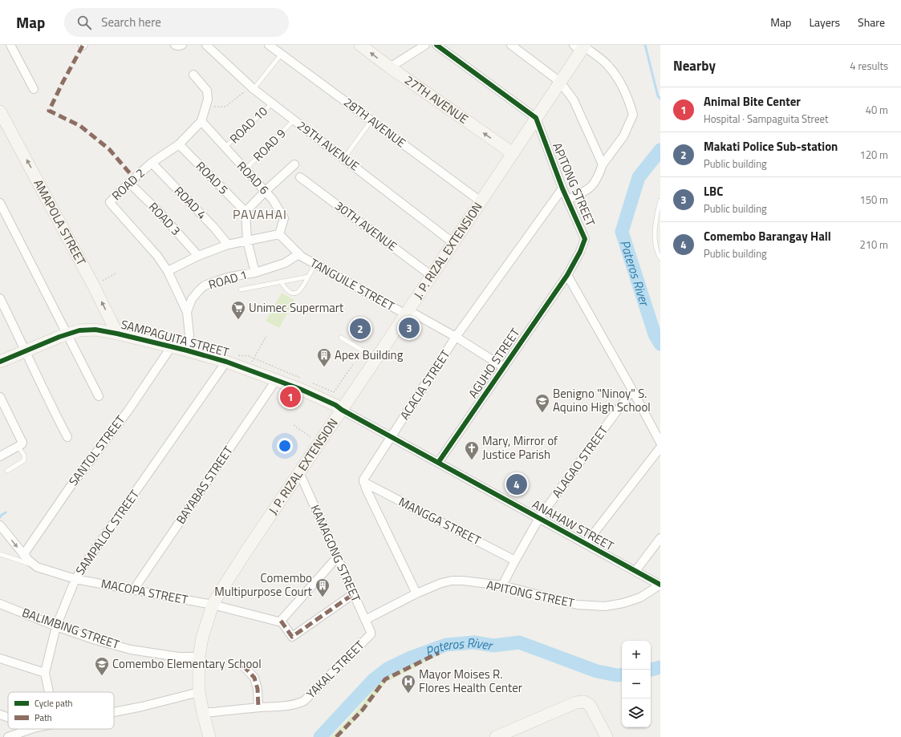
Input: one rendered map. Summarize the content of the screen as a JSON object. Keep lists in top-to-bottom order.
{
  "streets": {
    "street": [
      "27TH AVENUE",
      "28TH AVENUE",
      "29TH AVENUE",
      "ROAD 5",
      "ROAD 6",
      "ROAD 2",
      "APITONG STREET",
      "ROAD 4",
      "ROAD 3",
      "AMAPOLA STREET",
      "30TH AVENUE",
      "J. P. RIZAL EXTENSION",
      "ROAD 1",
      "TANGUILE STREET",
      "SAMPAGUITA STREET",
      "AGUHO STREET",
      "ACACIA STREET",
      "SANTOL STREET",
      "ALAGAO STREET",
      "BAYABAS STREET",
      "MANGGA STREET",
      "ANAHAW STREET",
      "SAMPALOC STREET",
      "KAMAGONG STREET",
      "MACOPA STREET",
      "BALIMBING STREET",
      "YAKAL STREET"
    ],
    "lane": ["ROAD 10", "ROAD 9"]
  },
  "crossings": [
    ["27TH AVENUE", "J. P. RIZAL EXTENSION"],
    ["28TH AVENUE", "J. P. RIZAL EXTENSION"],
    ["ROAD 10", "29TH AVENUE"],
    ["ROAD 10", "ROAD 6"],
    ["ROAD 9", "29TH AVENUE"],
    ["ROAD 9", "ROAD 6"],
    ["29TH AVENUE", "J. P. RIZAL EXTENSION"],
    ["ROAD 5", "ROAD 2"],
    ["ROAD 6", "ROAD 2"],
    ["ROAD 2", "ROAD 4"],
    ["ROAD 2", "ROAD 3"],
    ["ROAD 2", "ROAD 1"],
    ["APITONG STREET", "J. P. RIZAL EXTENSION"],
    ["APITONG STREET", "AGUHO STREET"],
    ["APITONG STREET", "ACACIA STREET"],
    ["APITONG STREET", "ALAGAO STREET"],
    ["APITONG STREET", "ANAHAW STREET"],
    ["APITONG STREET", "KAMAGONG STREET"],
    ["AMAPOLA STREET", "SAMPAGUITA STREET"],
    ["30TH AVENUE", "J. P. RIZAL EXTENSION"],
    ["J. P. RIZAL EXTENSION", "TANGUILE STREET"],
    ["J. P. RIZAL EXTENSION", "SAMPAGUITA STREET"],
    ["J. P. RIZAL EXTENSION", "ANAHAW STREET"],
    ["J. P. RIZAL EXTENSION", "KAMAGONG STREET"],
    ["J. P. RIZAL EXTENSION", "MACOPA STREET"],
    ["J. P. RIZAL EXTENSION", "BALIMBING STREET"],
    ["J. P. RIZAL EXTENSION", "YAKAL STREET"],
    ["ROAD 1", "TANGUILE STREET"],
    ["ROAD 1", "SAMPAGUITA STREET"],
    ["TANGUILE STREET", "AGUHO STREET"],
    ["TANGUILE STREET", "ACACIA STREET"],
    ["SAMPAGUITA STREET", "SANTOL STREET"],
    ["SAMPAGUITA STREET", "BAYABAS STREET"],
    ["SAMPAGUITA STREET", "ANAHAW STREET"],
    ["SAMPAGUITA STREET", "SAMPALOC STREET"],
    ["AGUHO STREET", "ANAHAW STREET"],
    ["ACACIA STREET", "MANGGA STREET"],
    ["ACACIA STREET", "ANAHAW STREET"],
    ["SANTOL STREET", "MACOPA STREET"],
    ["ALAGAO STREET", "MANGGA STREET"],
    ["ALAGAO STREET", "ANAHAW STREET"],
    ["BAYABAS STREET", "MACOPA STREET"],
    ["SAMPALOC STREET", "MACOPA STREET"],
    ["SAMPALOC STREET", "BALIMBING STREET"],
    ["KAMAGONG STREET", "YAKAL STREET"]
  ],
  "districts": ["PAVAHAI"],
  "water": ["Pateros River"],
  "places": {
    "supermarket": ["Unimec Supermart"],
    "building": ["Apex Building", "Comembo Multipurpose Court"],
    "school or university": ["Benigno \"Ninoy\" S. Aquino High School", "Comembo Elementary School"],
    "church": ["Mary, Mirror of Justice Parish"],
    "hospital": ["Mayor Moises R. Flores Health Center"]
  },
  "legend": ["Cycle path", "Path"],
  "page": {
    "header": "Map",
    "search": "Search here",
    "nav": ["Map", "Layers", "Share"],
    "heading": ["Nearby", "4 results"],
    "list": [
      {
        "mark": "1",
        "name": "Animal Bite Center",
        "note": "Hospital · Sampaguita Street",
        "value": "40 m"
      },
      {
        "mark": "2",
        "name": "Makati Police Sub-station",
        "note": "Public building",
        "value": "120 m"
      },
      {
        "mark": "3",
        "name": "LBC",
        "note": "Public building",
        "value": "150 m"
      },
      {
        "mark": "4",
        "name": "Comembo Barangay Hall",
        "note": "Public building",
        "value": "210 m"
      }
    ],
    "pins": [
      "3",
      "2",
      "1",
      "4"
    ],
    "map_buttons": ["+", "−"]
  }
}
